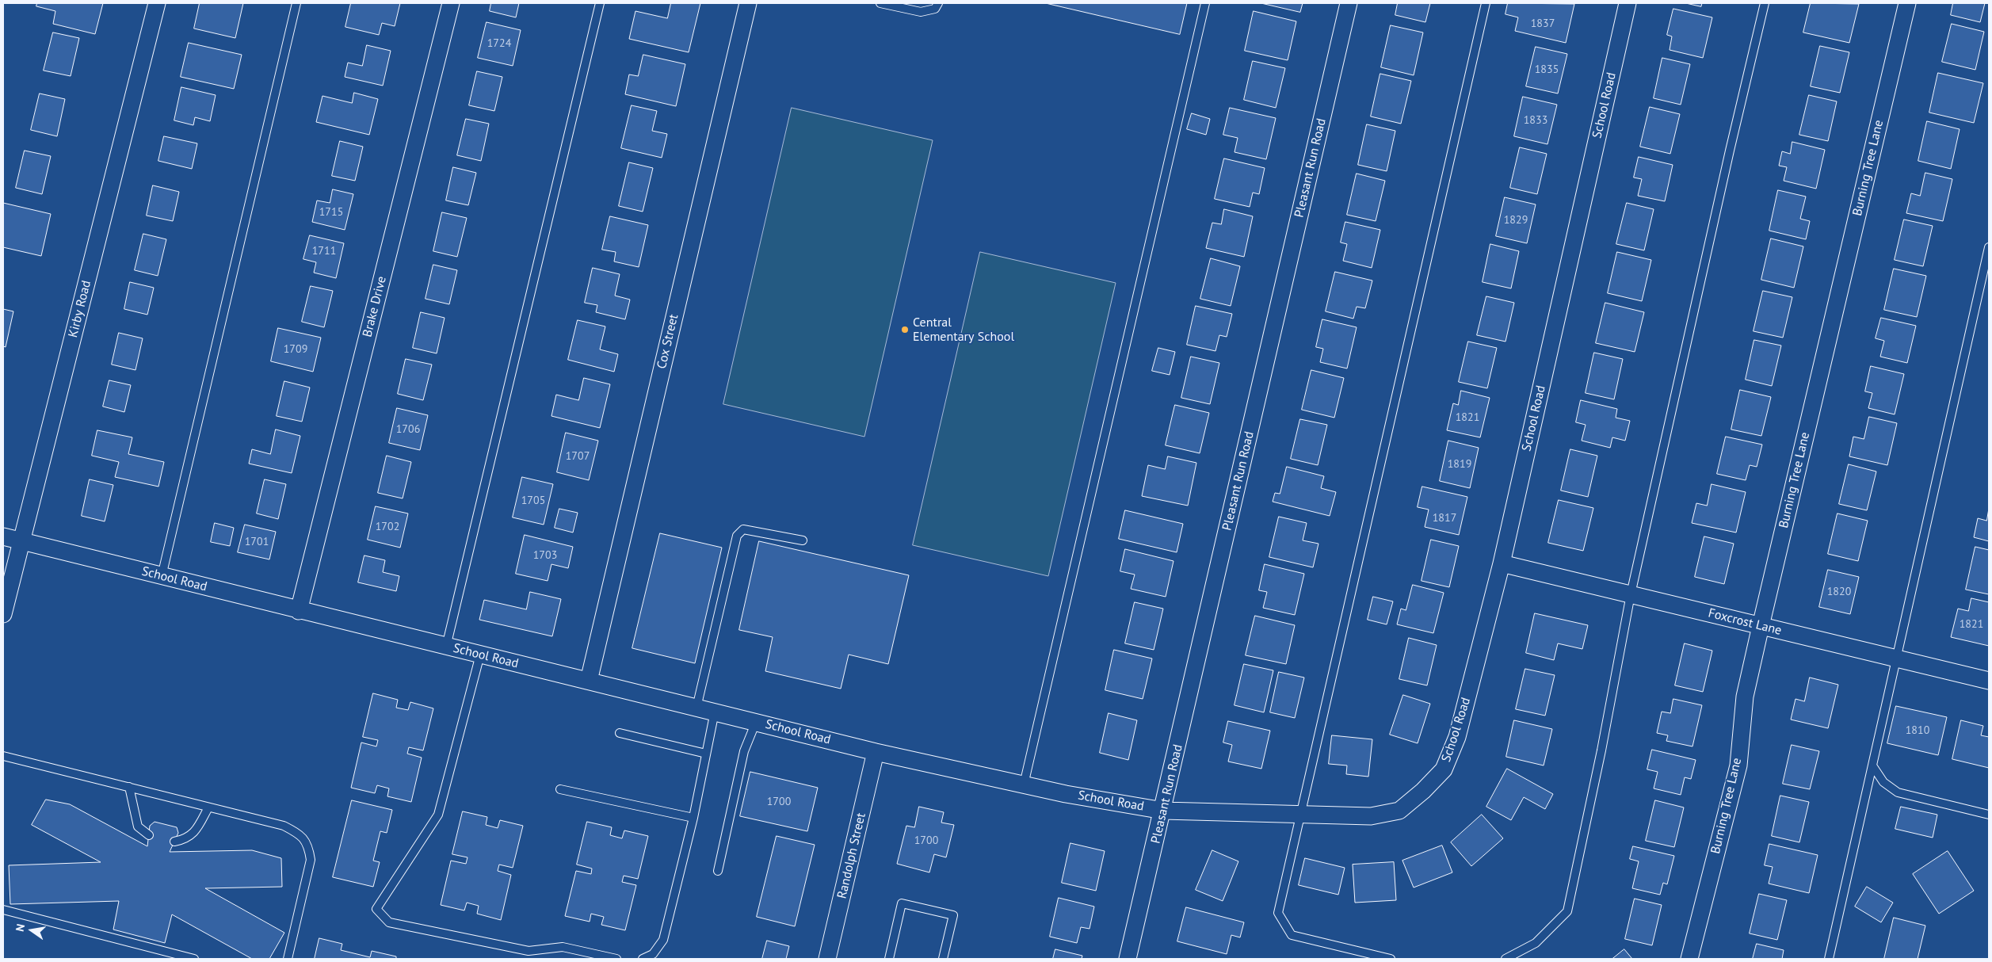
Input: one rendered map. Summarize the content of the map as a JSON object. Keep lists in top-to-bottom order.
{
  "streets": {
    "street": [
      "School Road",
      "Pleasant Run Road",
      "Burning Tree Lane",
      "Brake Drive",
      "Kirby Road",
      "Cox Street",
      "Foxcrost Lane",
      "Randolph Street"
    ]
  },
  "crossings": [
    ["School Road", "Pleasant Run Road"],
    ["School Road", "Brake Drive"],
    ["School Road", "Kirby Road"],
    ["School Road", "Cox Street"],
    ["School Road", "Foxcrost Lane"],
    ["School Road", "Randolph Street"],
    ["Burning Tree Lane", "Foxcrost Lane"]
  ],
  "places": ["Central Elementary School"],
  "house_numbers": [
    "1837",
    "1724",
    "1835",
    "1833",
    "1715",
    "1829",
    "1711",
    "1709",
    "1821",
    "1706",
    "1707",
    "1819",
    "1705",
    "1817",
    "1702",
    "1701",
    "1703",
    "1820",
    "1821",
    "1810",
    "1700",
    "1700"
  ],
  "north": "left"
}
